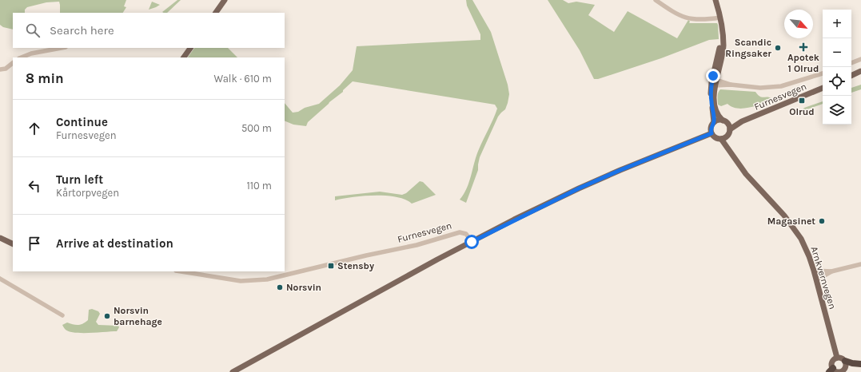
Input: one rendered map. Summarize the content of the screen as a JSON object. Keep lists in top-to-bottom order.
{
  "streets": {
    "main road": ["Furnesvegen", "Arnkvernvegen"]
  },
  "crossings": [
    ["Furnesvegen", "Arnkvernvegen"]
  ],
  "places": {
    "health": ["Apotek 1 Olrud"],
    "other": [
      "Scandic Ringsaker",
      "Magasinet",
      "Norsvin",
      "Norsvin barnehage"
    ],
    "transit": ["Olrud", "Stensby"]
  },
  "north": "bottom right",
  "page": {
    "map_buttons": ["+", "−"],
    "search": "Search here",
    "heading": ["8 min", "Walk · 610 m"],
    "list": [
      ["Continue", "Furnesvegen", "500 m"],
      ["Turn left", "Kårtorpvegen", "110 m"],
      "Arrive at destination"
    ]
  }
}
